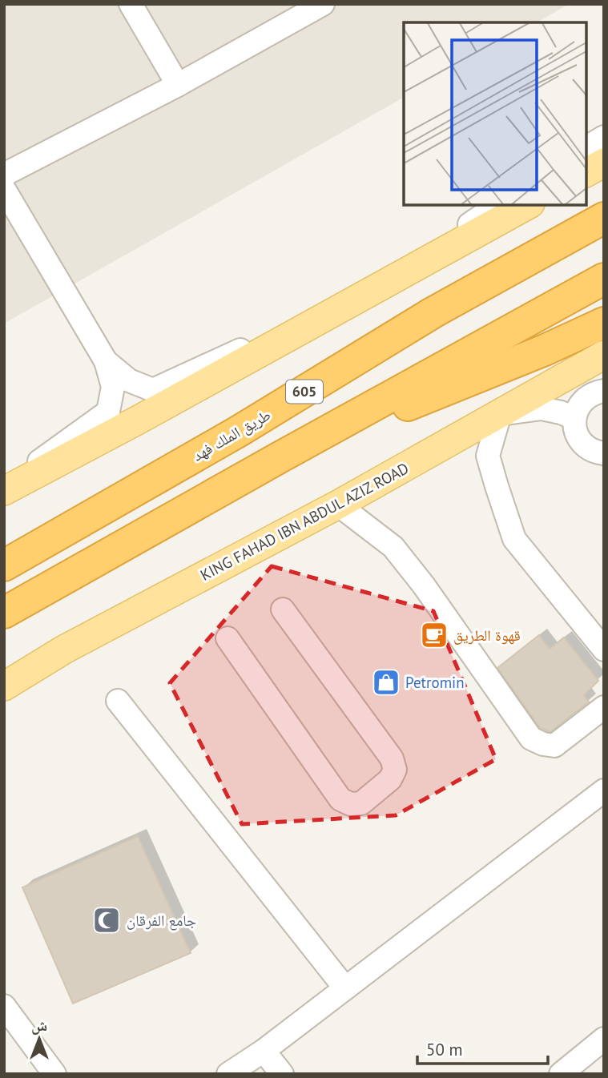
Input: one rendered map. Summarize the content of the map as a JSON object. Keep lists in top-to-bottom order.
{
  "streets": {
    "highway": ["605", "طريق الملك فهد"],
    "main road": ["KING FAHAD IBN ABDUL AZIZ ROAD"]
  },
  "places": {
    "cafe": ["قهوة الطريق"],
    "shop": ["Petromin"],
    "mosque": ["جامع الفرقان"]
  },
  "scale_bar": "50 m",
  "north": "top"
}
